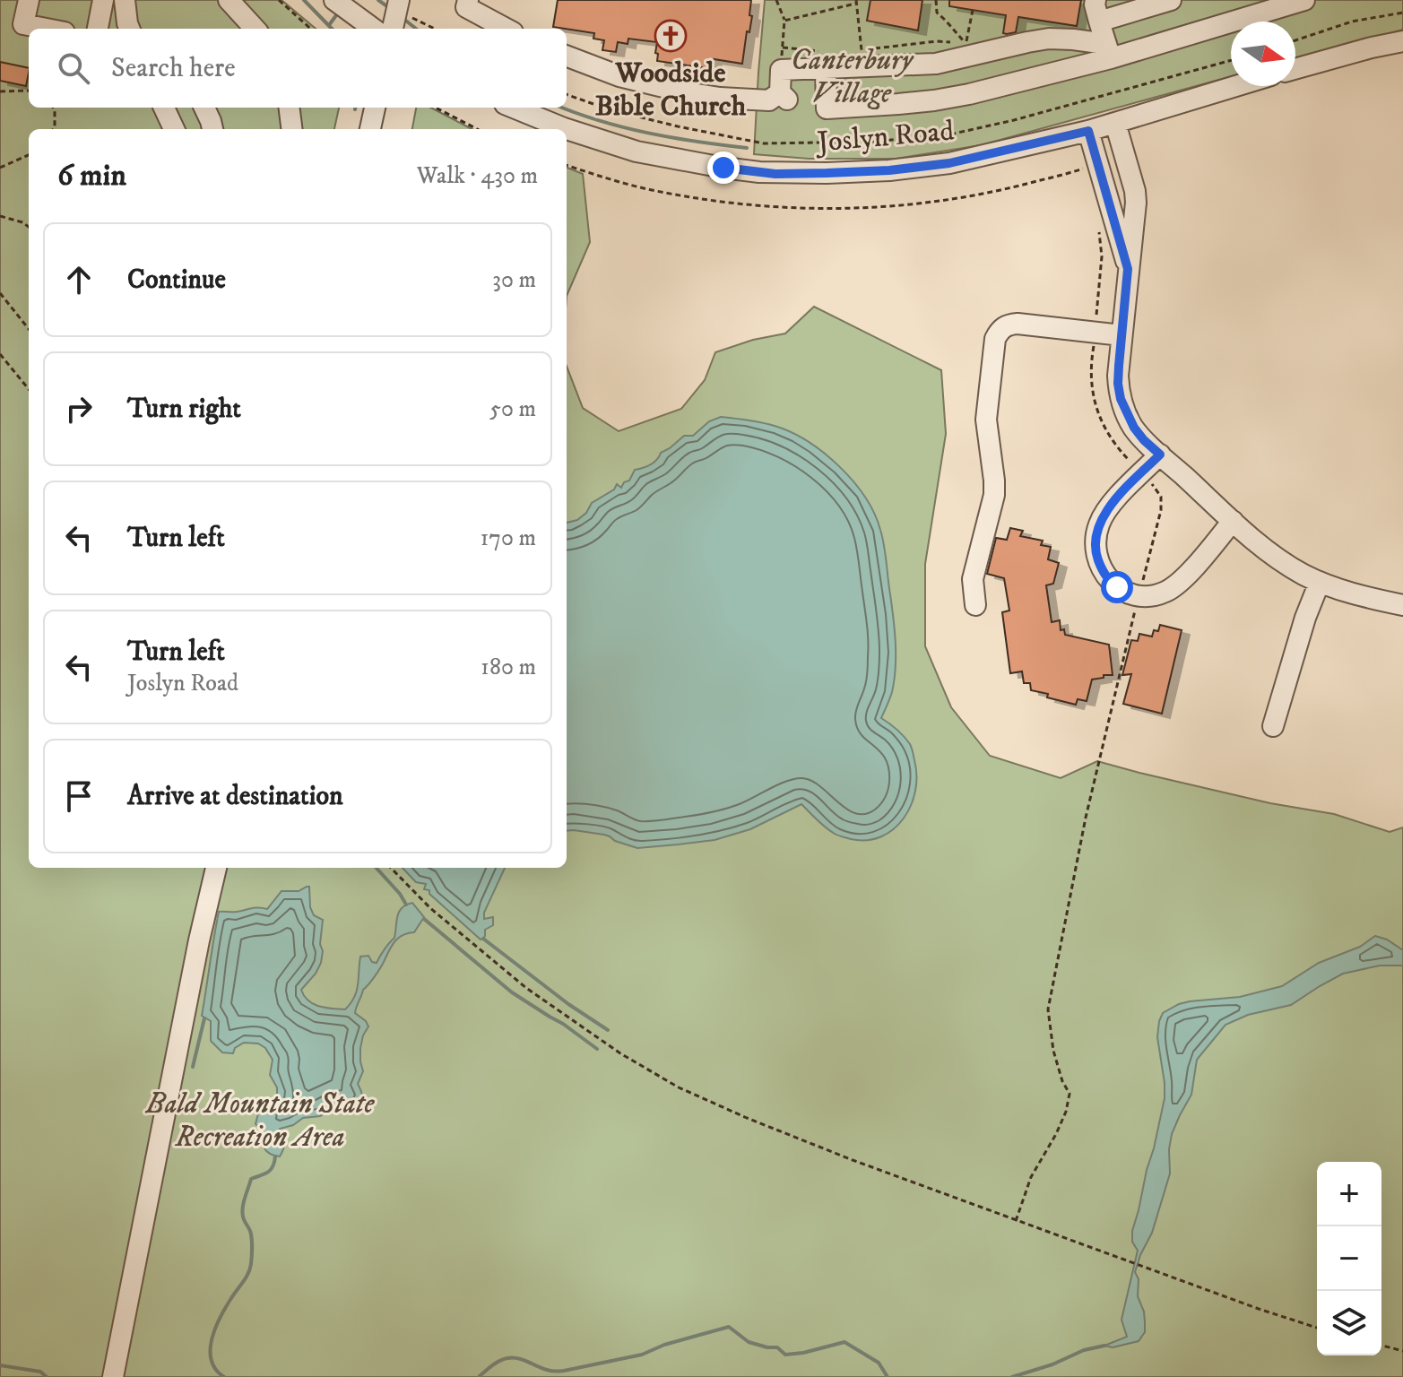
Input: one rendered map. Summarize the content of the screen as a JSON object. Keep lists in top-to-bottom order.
{
  "streets": {
    "street": ["Joslyn Road"]
  },
  "parks": ["Canterbury Village", "Bald Mountain State Recreation Area"],
  "places": {
    "church": ["Woodside Bible Church"]
  },
  "north": "right",
  "page": {
    "search": "Search here",
    "heading": ["6 min", "Walk · 430 m"],
    "list": [
      ["Continue", "30 m"],
      ["Turn right", "50 m"],
      ["Turn left", "170 m"],
      ["Turn left", "Joslyn Road", "180 m"],
      "Arrive at destination"
    ],
    "map_buttons": ["+", "−"]
  }
}
